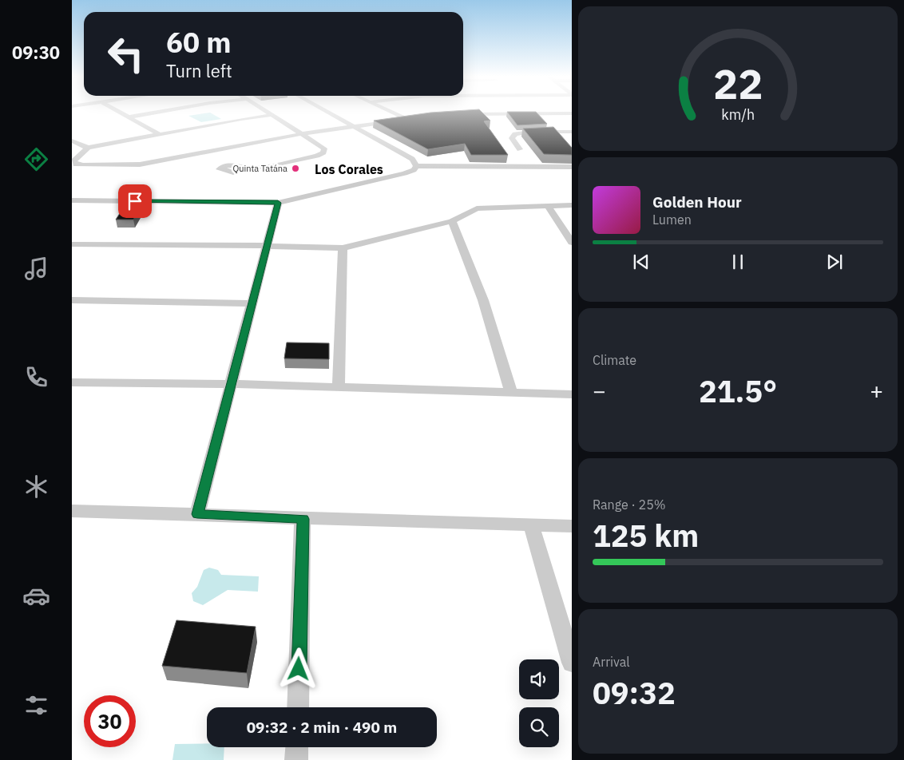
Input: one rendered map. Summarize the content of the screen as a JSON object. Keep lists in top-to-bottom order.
{
  "districts": ["Los Corales"],
  "places": ["Quinta Tatána"],
  "page": {
    "tabs": "09:30",
    "turn": ["60 m", "Turn left"],
    "song": ["Golden Hour", "Lumen"],
    "tile": [
      "Climate",
      ["Range · 25%", "125 km"],
      ["Arrival", "09:32"]
    ],
    "heat": ["−", "21.5°", "+"],
    "limit": "30",
    "trip": "09:32 · 2 min · 490 m",
    "gauge": ["22", "km/h"]
  }
}
